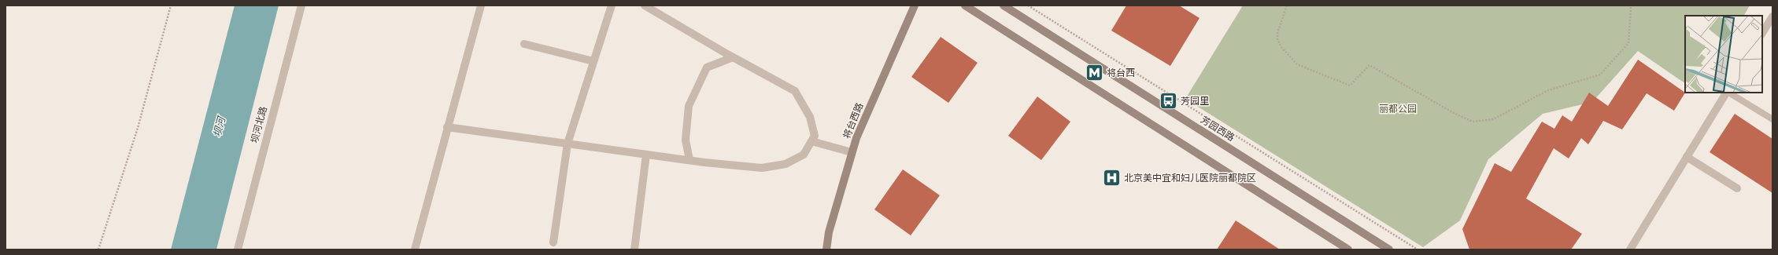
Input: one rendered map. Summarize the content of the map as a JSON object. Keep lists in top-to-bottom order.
{
  "streets": {
    "main road": ["将台西路", "芳园西路"],
    "street": ["坝河北路"]
  },
  "water": ["坝河"],
  "parks": ["丽都公园"],
  "places": {
    "metro station": ["将台西"],
    "bus stop": ["芳园里"],
    "hospital": ["北京美中宜和妇儿医院丽都院区"]
  }
}
